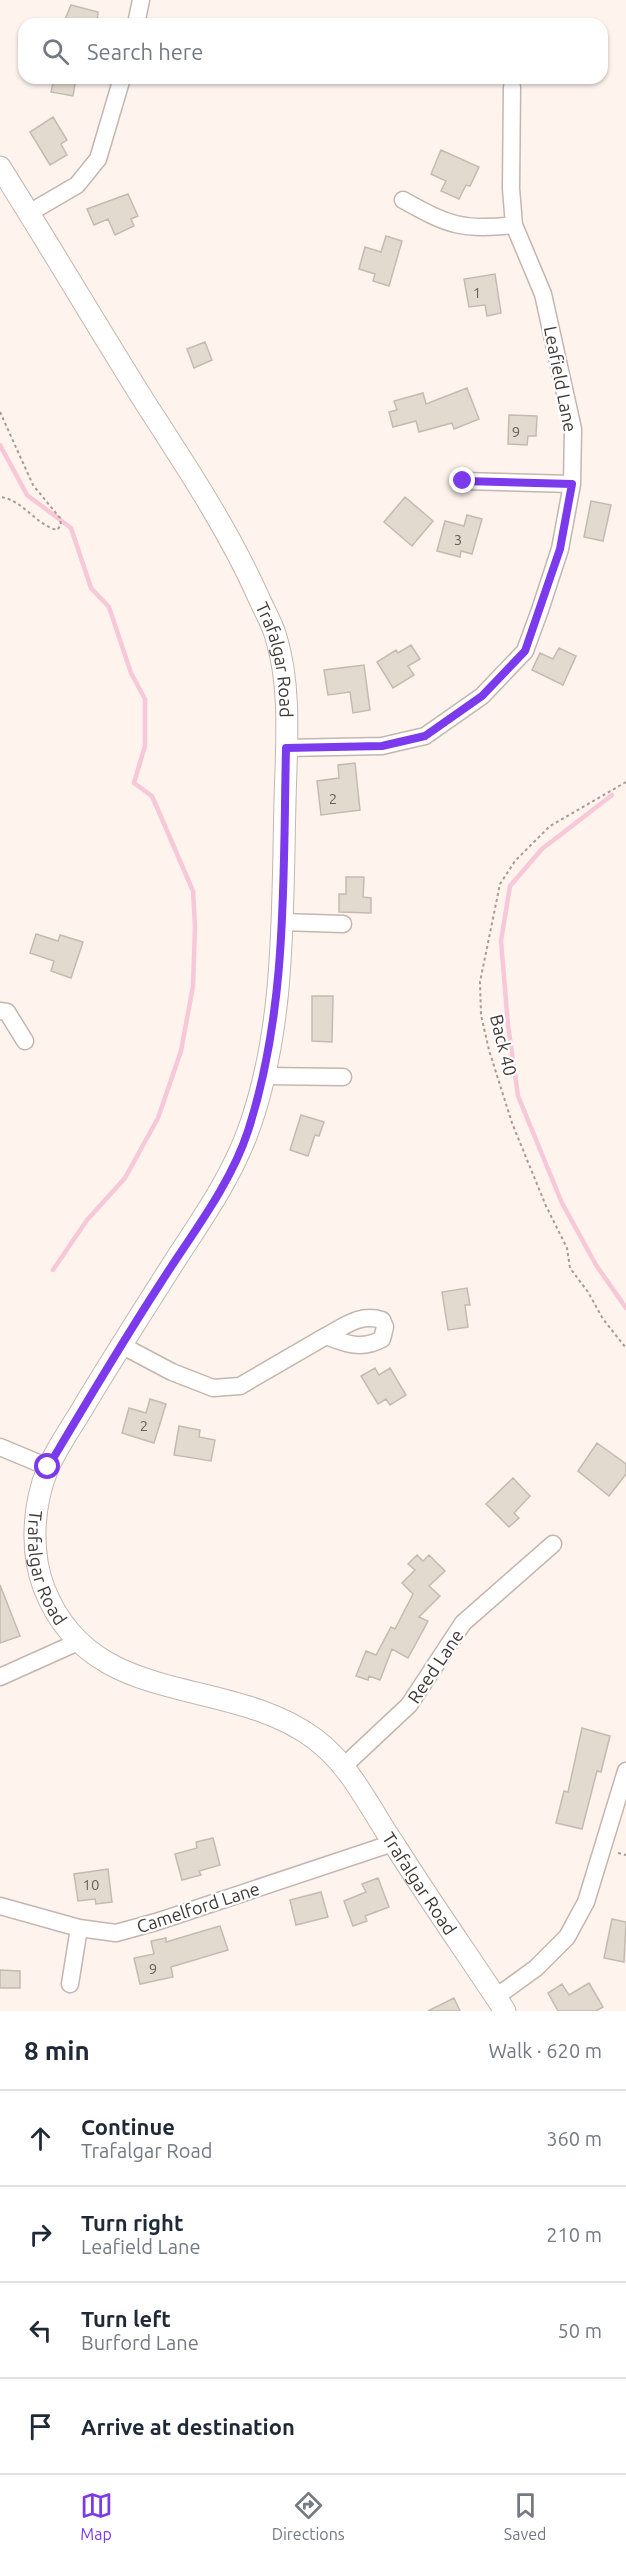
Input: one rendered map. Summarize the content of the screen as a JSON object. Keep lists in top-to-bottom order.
{
  "streets": {
    "street": [
      "Leafield Lane",
      "Trafalgar Road",
      "Reed Lane",
      "Camelford Lane"
    ],
    "path": ["Back 40"]
  },
  "crossings": [
    ["Leafield Lane", "Trafalgar Road"],
    ["Trafalgar Road", "Reed Lane"],
    ["Trafalgar Road", "Camelford Lane"]
  ],
  "house_numbers": [
    "1",
    "9",
    "3",
    "2",
    "2",
    "10",
    "9"
  ],
  "page": {
    "search": "Search here",
    "heading": ["8 min", "Walk · 620 m"],
    "list": [
      ["Continue", "Trafalgar Road", "360 m"],
      ["Turn right", "Leafield Lane", "210 m"],
      ["Turn left", "Burford Lane", "50 m"],
      "Arrive at destination"
    ],
    "nav": ["Map", "Directions", "Saved"]
  }
}
